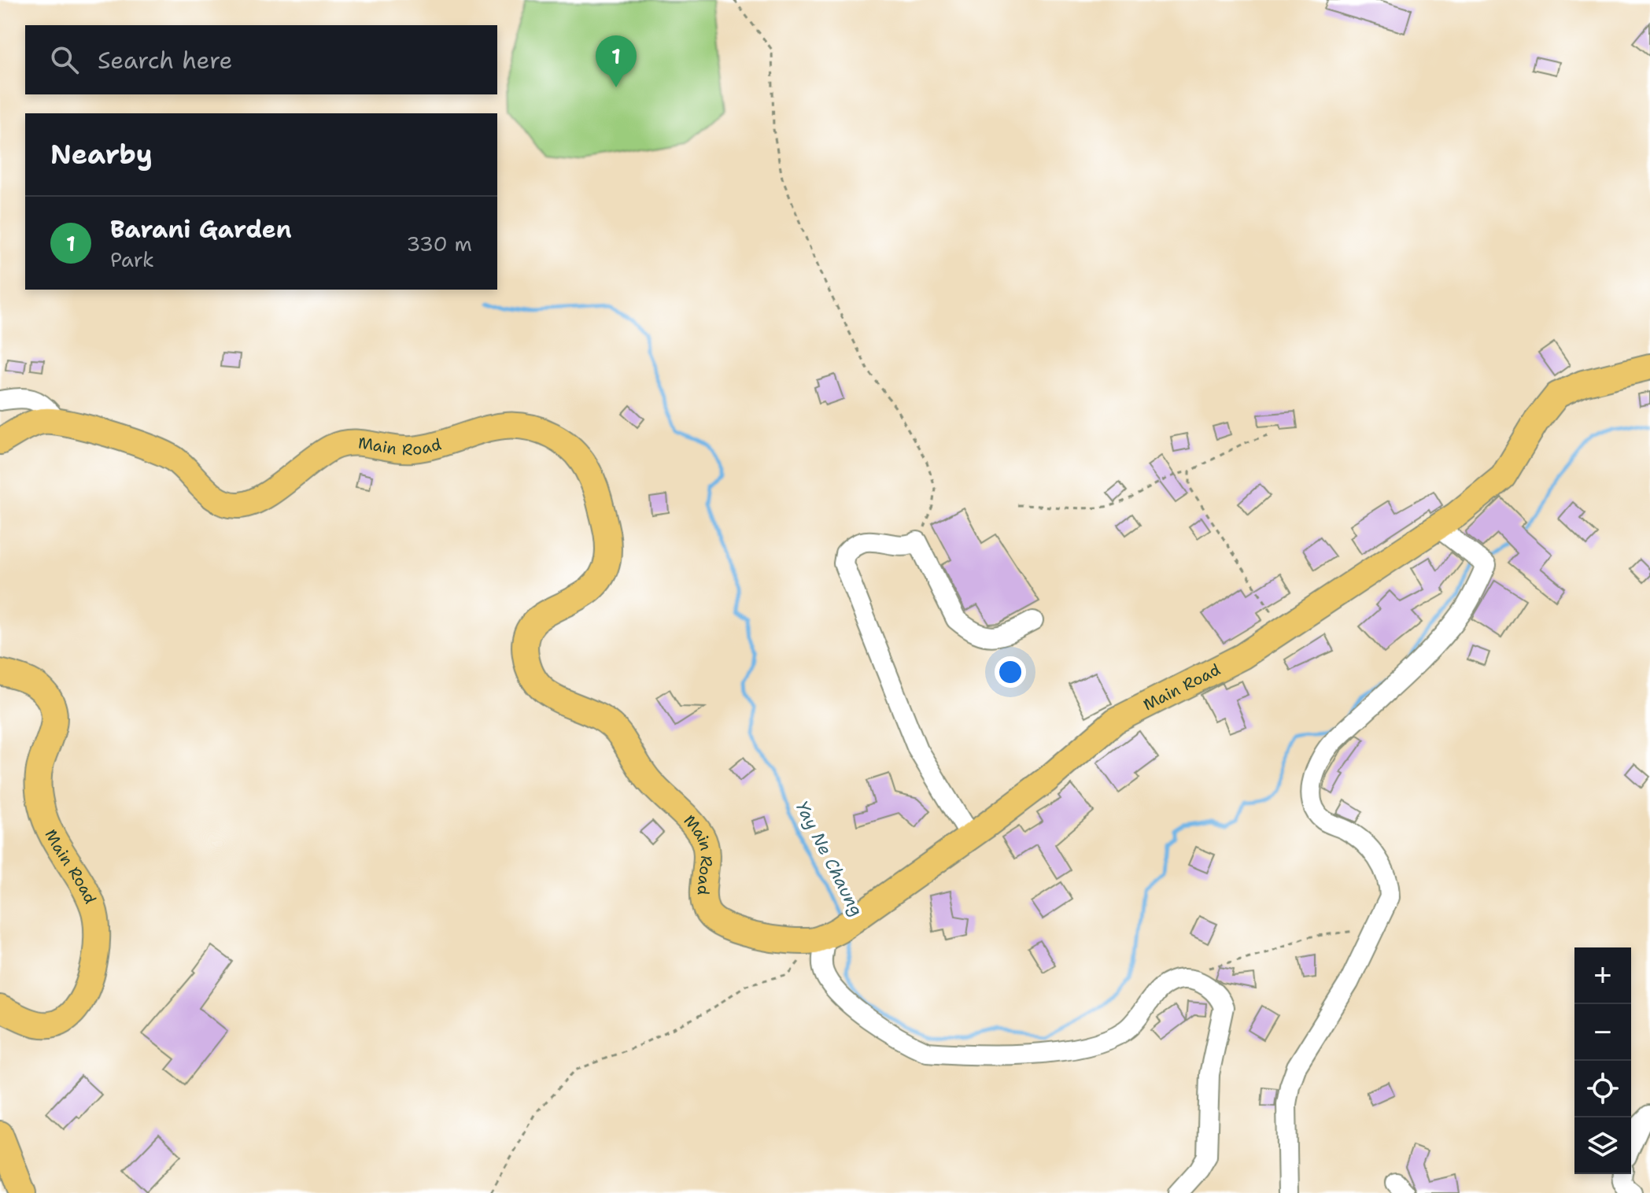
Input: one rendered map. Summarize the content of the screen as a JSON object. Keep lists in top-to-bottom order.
{
  "streets": {
    "main road": ["Main Road"]
  },
  "water": ["Yay Ne Chaung"],
  "page": {
    "search": "Search here",
    "pins": "1",
    "heading": "Nearby",
    "list": [
      {
        "mark": "1",
        "name": "Barani Garden",
        "note": "Park",
        "value": "330 m"
      }
    ],
    "map_buttons": ["+", "−"]
  }
}
